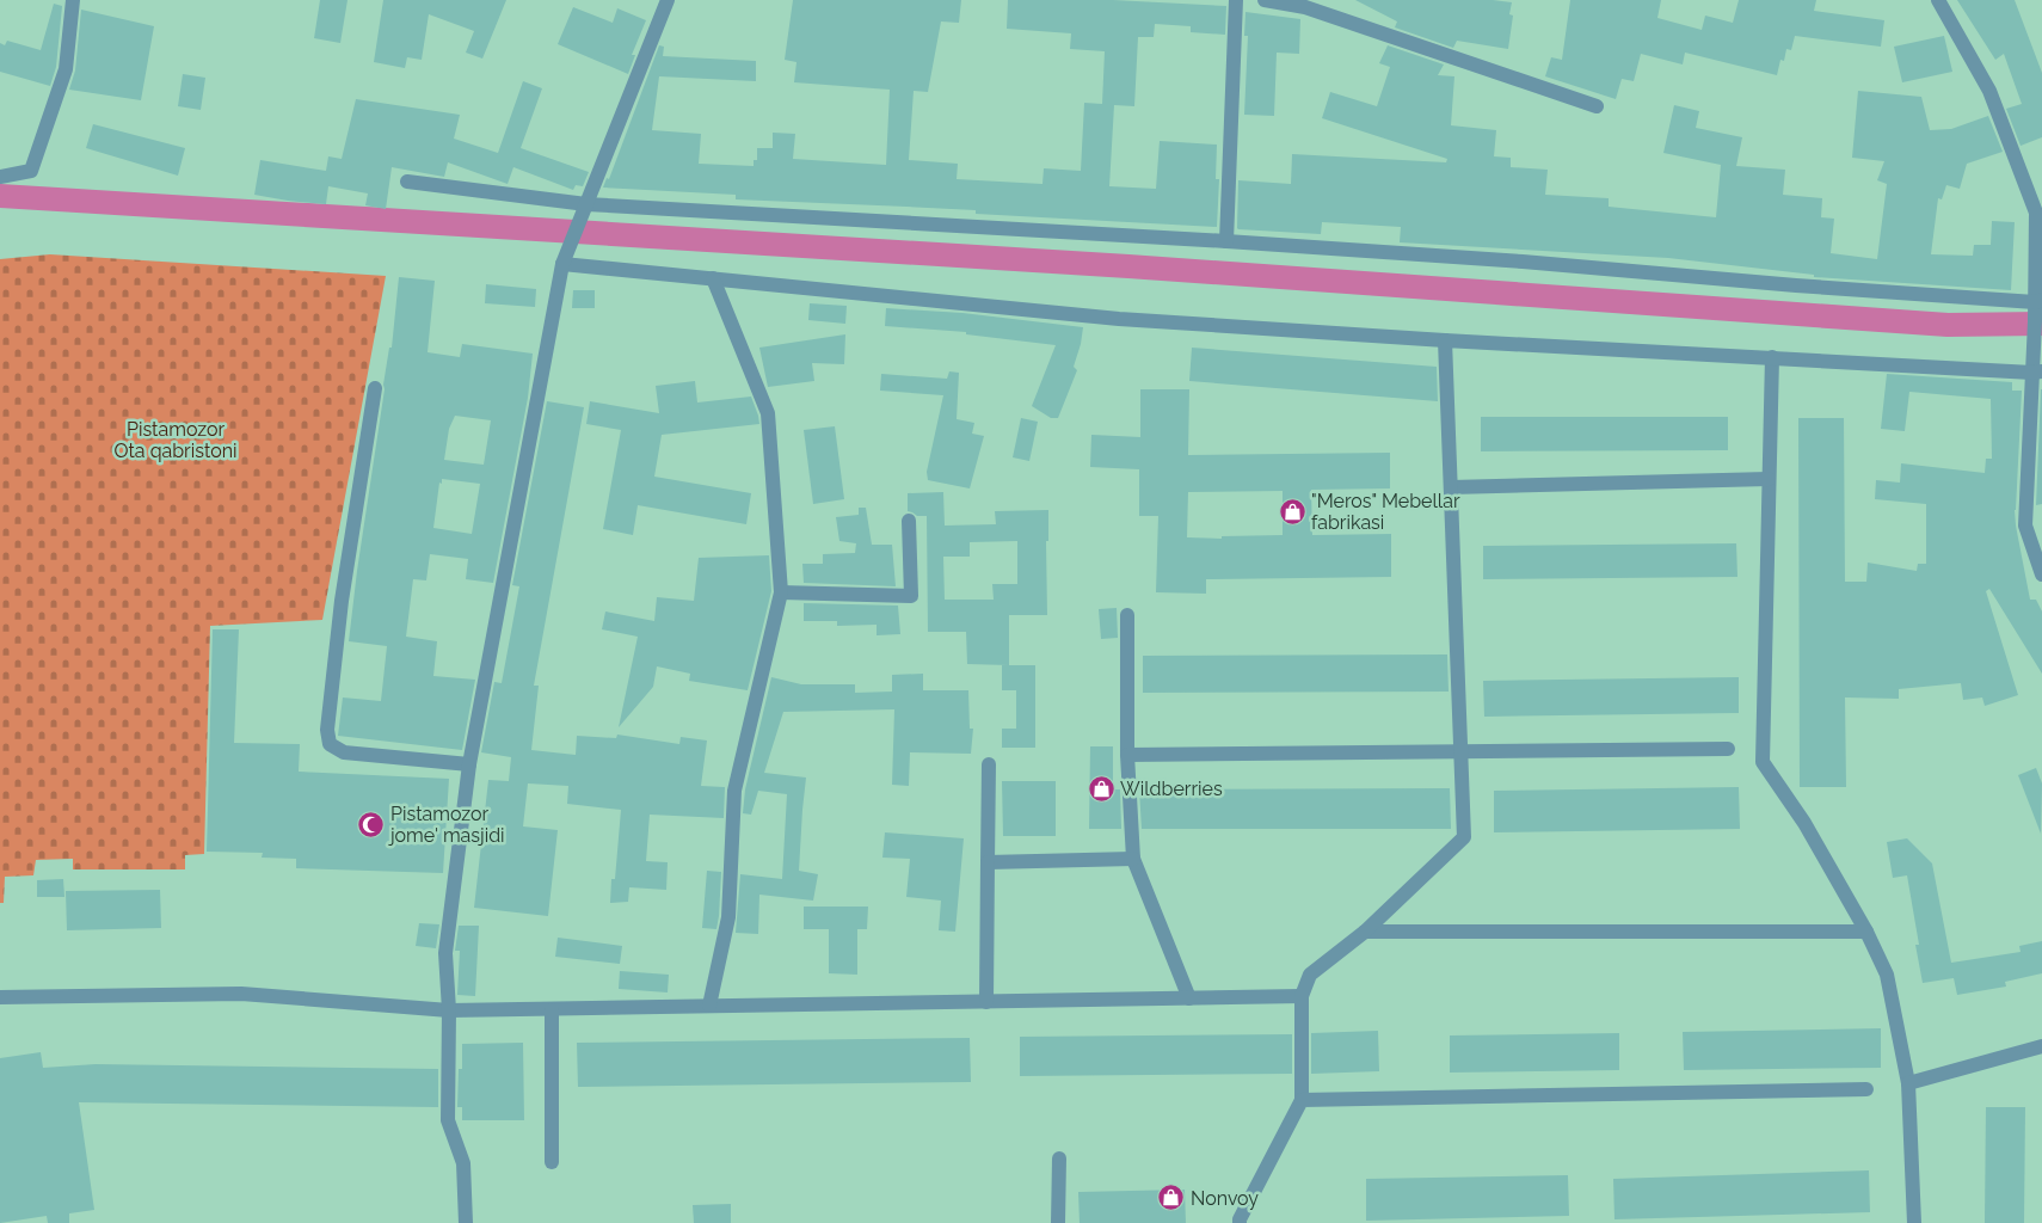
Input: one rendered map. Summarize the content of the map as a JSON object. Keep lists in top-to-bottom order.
{
  "parks": ["Pistamozor Ota qabristoni"],
  "places": {
    "shop": ["\"Meros\" Mebellar fabrikasi", "Wildberries", "Nonvoy"],
    "mosque": ["Pistamozor jome' masjidi"]
  }
}
